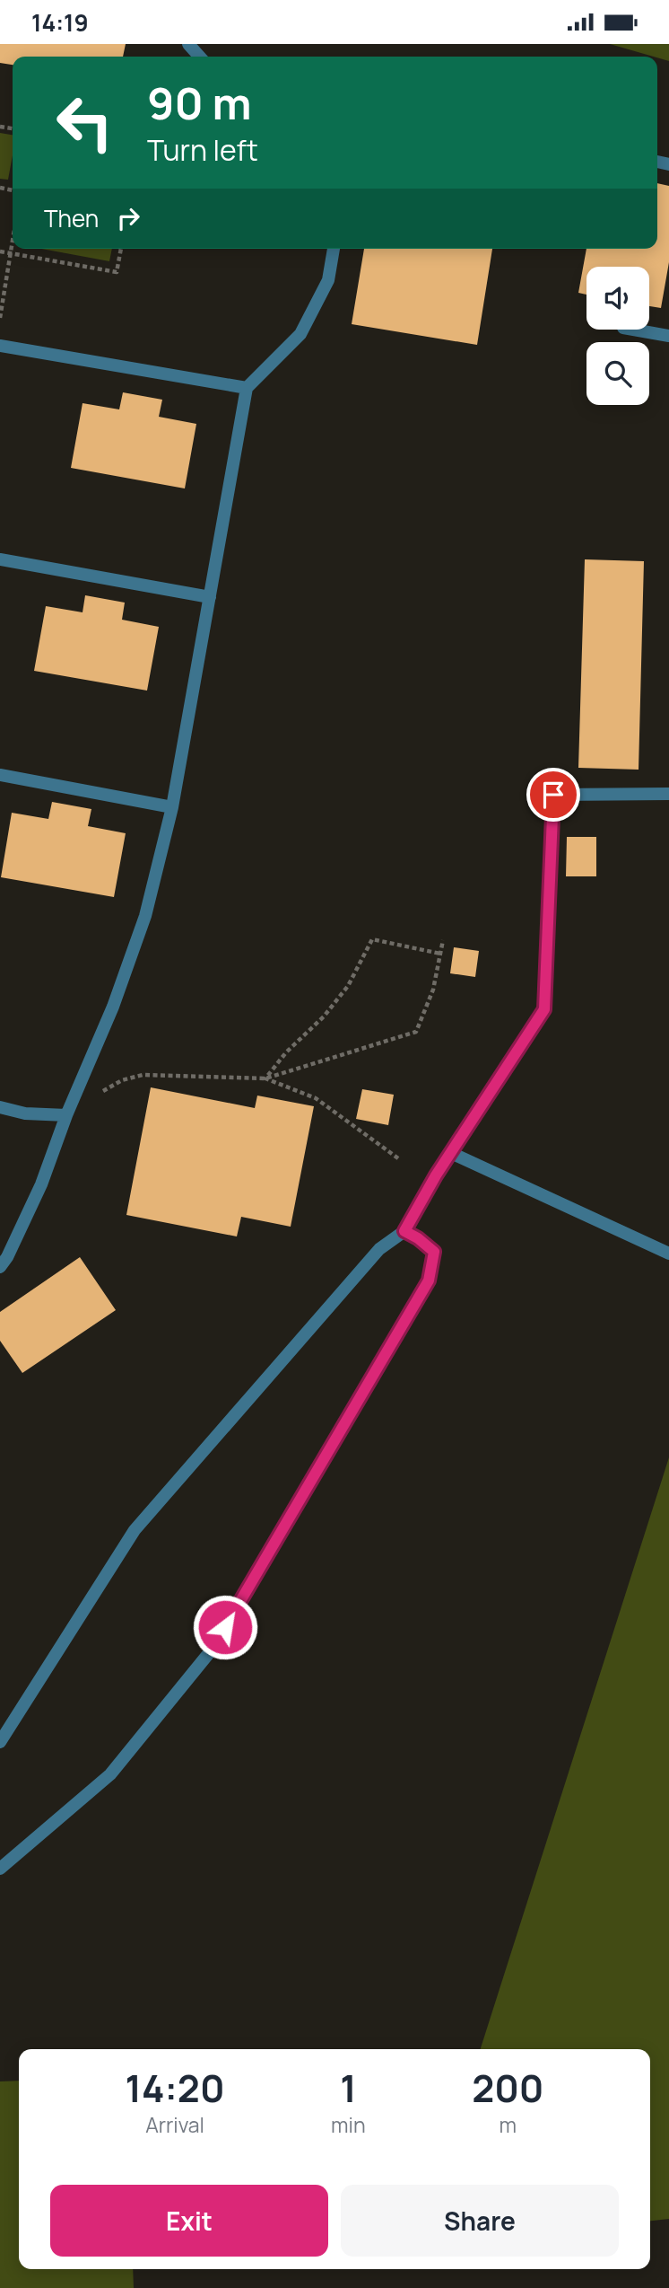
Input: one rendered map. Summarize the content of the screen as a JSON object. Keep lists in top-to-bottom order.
{
  "page": {
    "status": "14:19",
    "turn": ["90 m", "Turn left"],
    "then": "Then",
    "eta": [
      "14:20",
      "Arrival",
      "1",
      "min",
      "200",
      "m"
    ],
    "buttons": ["Exit", "Share"]
  }
}
